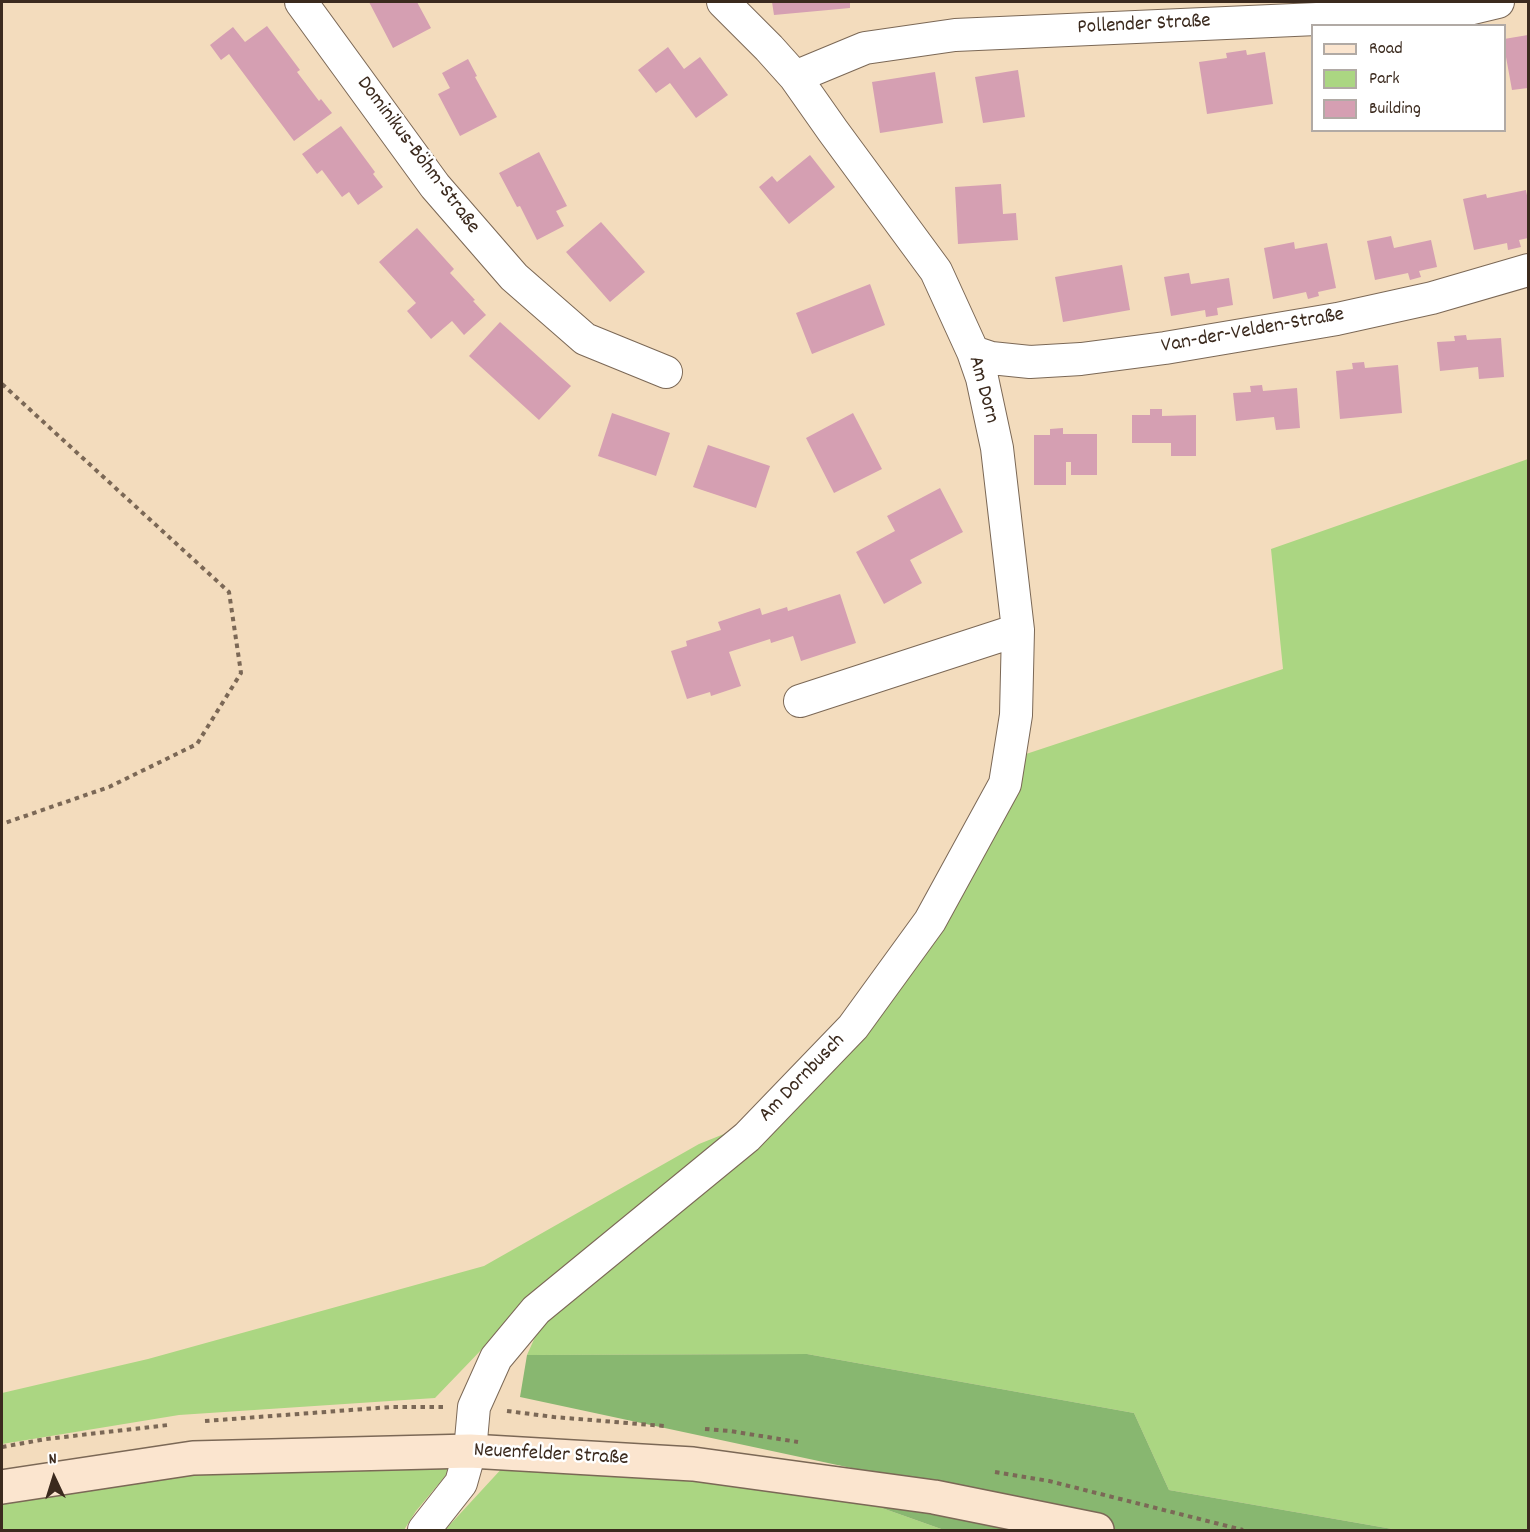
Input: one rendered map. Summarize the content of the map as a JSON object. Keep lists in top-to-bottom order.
{
  "streets": {
    "main road": ["Neuenfelder Straße"],
    "street": [
      "Pollender Straße",
      "Dominikus-Böhm-Straße",
      "Van-der-Velden-Straße",
      "Am Dorn",
      "Am Dornbusch"
    ]
  },
  "crossings": [
    ["Pollender Straße", "Am Dorn"],
    ["Van-der-Velden-Straße", "Am Dorn"],
    ["Am Dorn", "Am Dornbusch"],
    ["Am Dornbusch", "Neuenfelder Straße"]
  ],
  "legend": ["Road", "Park", "Building"],
  "north": "top"
}
